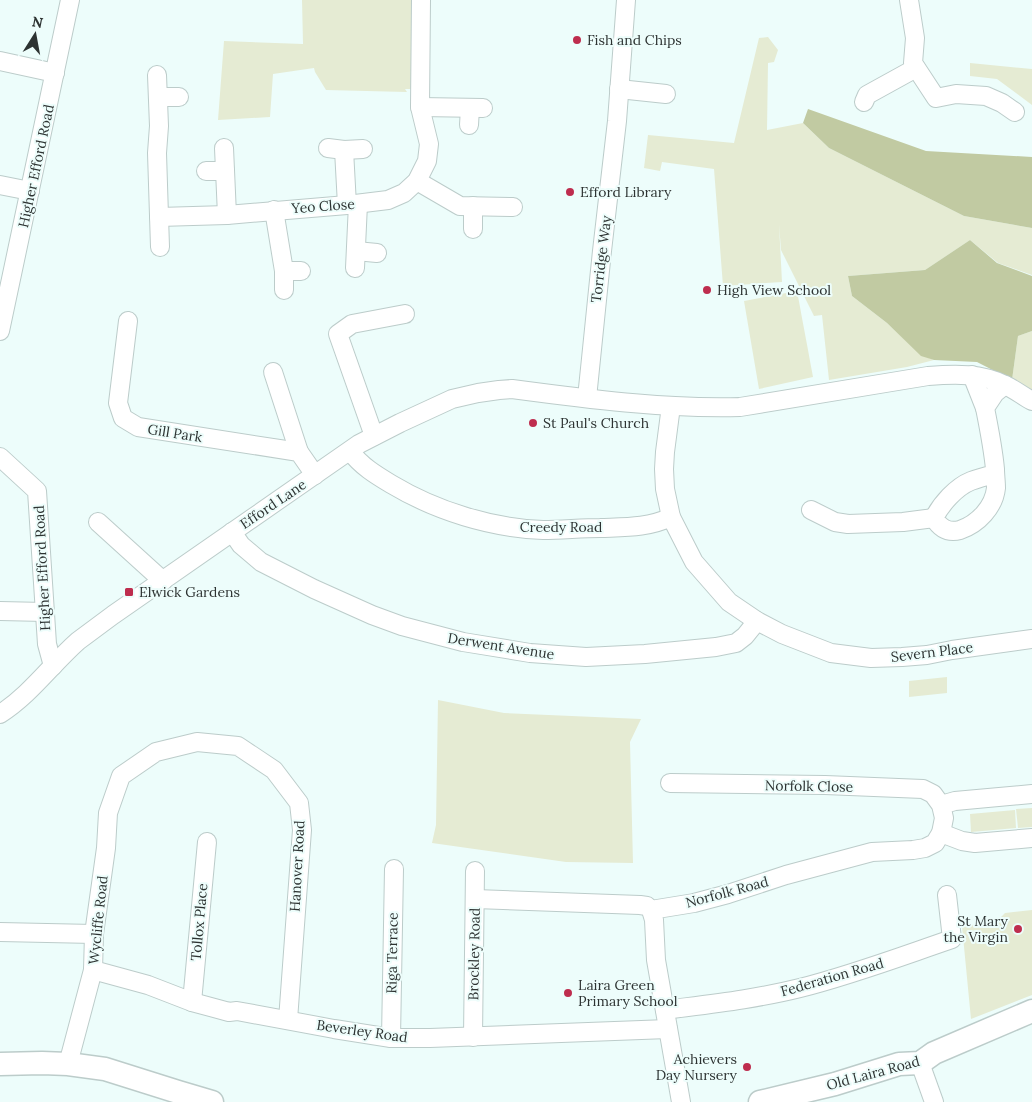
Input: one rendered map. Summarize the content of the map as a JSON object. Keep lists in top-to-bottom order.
{
  "streets": {
    "main road": ["Old Laira Road"],
    "street": [
      "Higher Efford Road",
      "Yeo Close",
      "Torridge Way",
      "Gill Park",
      "Efford Lane",
      "Creedy Road",
      "Derwent Avenue",
      "Severn Place",
      "Norfolk Close",
      "Hanover Road",
      "Norfolk Road",
      "Wycliffe Road",
      "Tollox Place",
      "Riga Terrace",
      "Brockley Road",
      "Federation Road",
      "Beverley Road"
    ]
  },
  "crossings": [
    ["Higher Efford Road", "Efford Lane"],
    ["Torridge Way", "Efford Lane"],
    ["Efford Lane", "Creedy Road"],
    ["Efford Lane", "Derwent Avenue"],
    ["Creedy Road", "Severn Place"],
    ["Derwent Avenue", "Severn Place"],
    ["Hanover Road", "Wycliffe Road"],
    ["Hanover Road", "Beverley Road"],
    ["Norfolk Road", "Brockley Road"],
    ["Wycliffe Road", "Beverley Road"],
    ["Tollox Place", "Beverley Road"],
    ["Riga Terrace", "Beverley Road"],
    ["Brockley Road", "Beverley Road"]
  ],
  "places": {
    "other": [
      "Fish and Chips",
      "Efford Library",
      "High View School",
      "St Paul's Church",
      "St Mary the Virgin",
      "Laira Green Primary School",
      "Achievers Day Nursery"
    ],
    "transit": ["Elwick Gardens"]
  },
  "north": "top"
}
